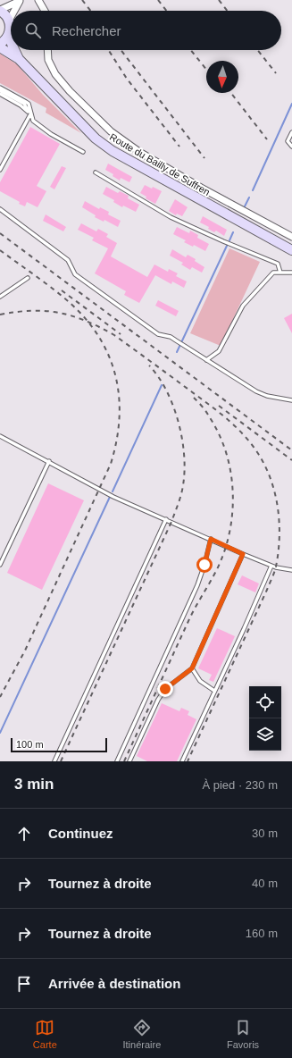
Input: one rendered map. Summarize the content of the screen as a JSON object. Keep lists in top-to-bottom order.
{
  "streets": {
    "main road": ["Route du Bailly de Suffren"]
  },
  "scale_bar": "100 m",
  "north": "bottom",
  "page": {
    "search": "Rechercher",
    "scale": "100 m",
    "heading": ["3 min", "À pied · 230 m"],
    "list": [
      ["Continuez", "30 m"],
      ["Tournez à droite", "40 m"],
      ["Tournez à droite", "160 m"],
      "Arrivée à destination"
    ],
    "nav": ["Carte", "Itinéraire", "Favoris"]
  }
}
